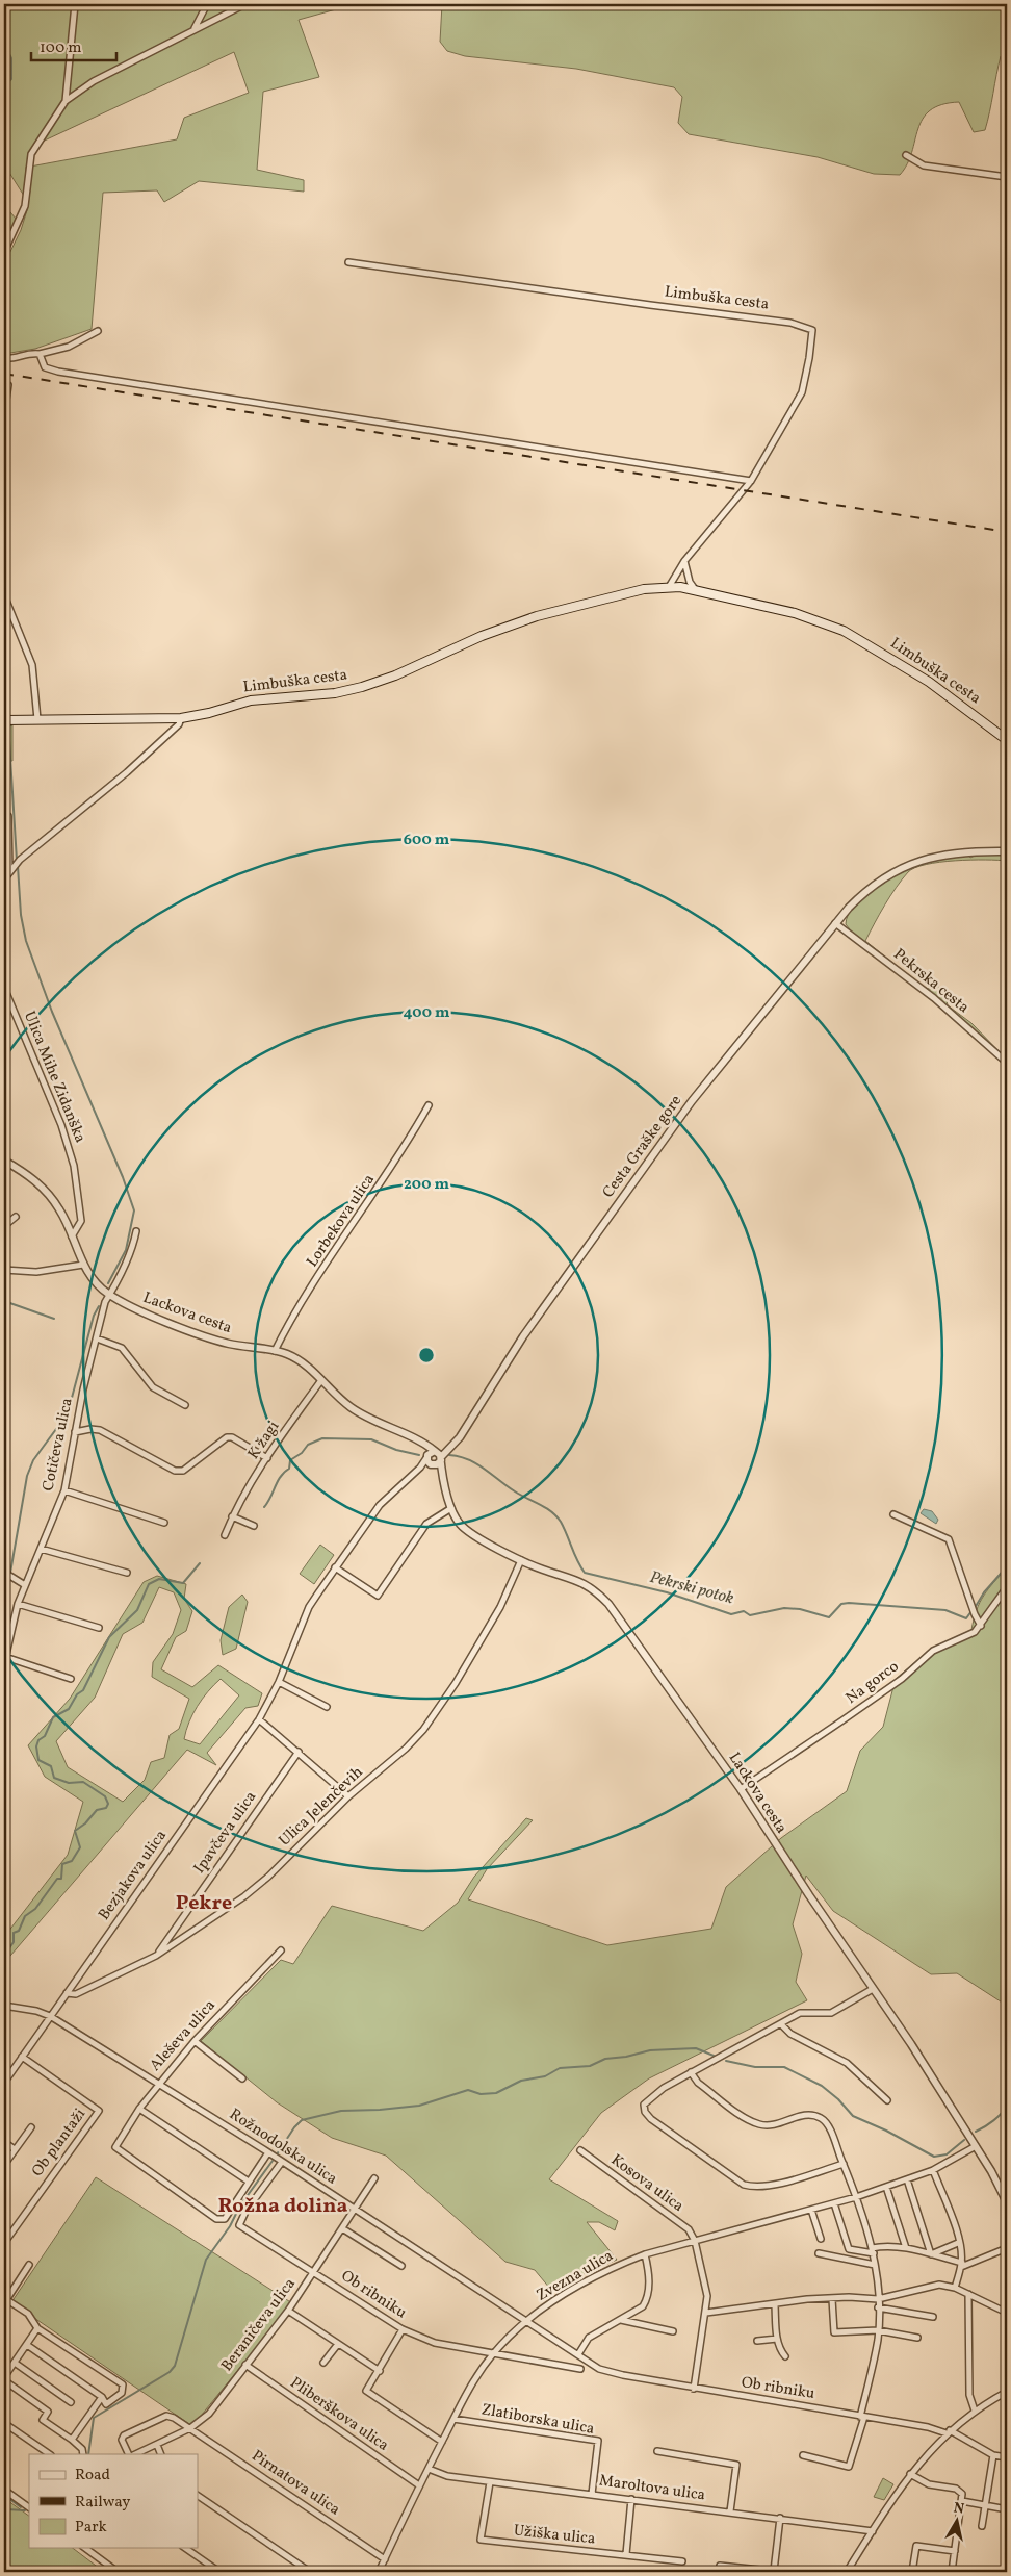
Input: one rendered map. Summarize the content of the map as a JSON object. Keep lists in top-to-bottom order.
{
  "streets": {
    "main road": ["Limbuška cesta"],
    "street": [
      "Pekrska cesta",
      "Ulica Mihe Zidanška",
      "Cesta Graške gore",
      "Lorbekova ulica",
      "Lackova cesta",
      "K žagi",
      "Cotičeva ulica",
      "Na gorco",
      "Ulica Jelenčevih",
      "Ipavčeva ulica",
      "Bezjakova ulica",
      "Aleševa ulica",
      "Ob plantaži",
      "Rožnodolska ulica",
      "Kosova ulica",
      "Zvezna ulica",
      "Ob ribniku",
      "Beraničeva ulica",
      "Pliberškova ulica",
      "Zlatiborska ulica",
      "Pirnatova ulica",
      "Maroltova ulica",
      "Užiška ulica"
    ]
  },
  "crossings": [
    ["Pekrska cesta", "Cesta Graške gore"],
    ["Ulica Mihe Zidanška", "Lackova cesta"],
    ["Cesta Graške gore", "Lackova cesta"],
    ["Lorbekova ulica", "Lackova cesta"],
    ["Lackova cesta", "K žagi"],
    ["Lackova cesta", "Cotičeva ulica"],
    ["Lackova cesta", "Na gorco"],
    ["Lackova cesta", "Ulica Jelenčevih"],
    ["Lackova cesta", "Zvezna ulica"],
    ["Ulica Jelenčevih", "Ipavčeva ulica"],
    ["Ulica Jelenčevih", "Bezjakova ulica"],
    ["Bezjakova ulica", "Ob plantaži"],
    ["Bezjakova ulica", "Rožnodolska ulica"],
    ["Aleševa ulica", "Rožnodolska ulica"],
    ["Rožnodolska ulica", "Zvezna ulica"],
    ["Rožnodolska ulica", "Ob ribniku"],
    ["Rožnodolska ulica", "Beraničeva ulica"],
    ["Kosova ulica", "Zvezna ulica"],
    ["Zvezna ulica", "Ob ribniku"],
    ["Zvezna ulica", "Pliberškova ulica"],
    ["Zvezna ulica", "Zlatiborska ulica"],
    ["Zvezna ulica", "Pirnatova ulica"],
    ["Zvezna ulica", "Maroltova ulica"],
    ["Ob ribniku", "Beraničeva ulica"],
    ["Beraničeva ulica", "Pliberškova ulica"],
    ["Beraničeva ulica", "Pirnatova ulica"],
    ["Zlatiborska ulica", "Maroltova ulica"],
    ["Maroltova ulica", "Užiška ulica"]
  ],
  "districts": ["Pekre", "Rožna dolina"],
  "water": ["Pekrski potok"],
  "legend": ["Road", "Railway", "Park"],
  "scale_bar": "100 m",
  "north": "top",
  "rings": ["600 m", "400 m", "200 m"]
}
